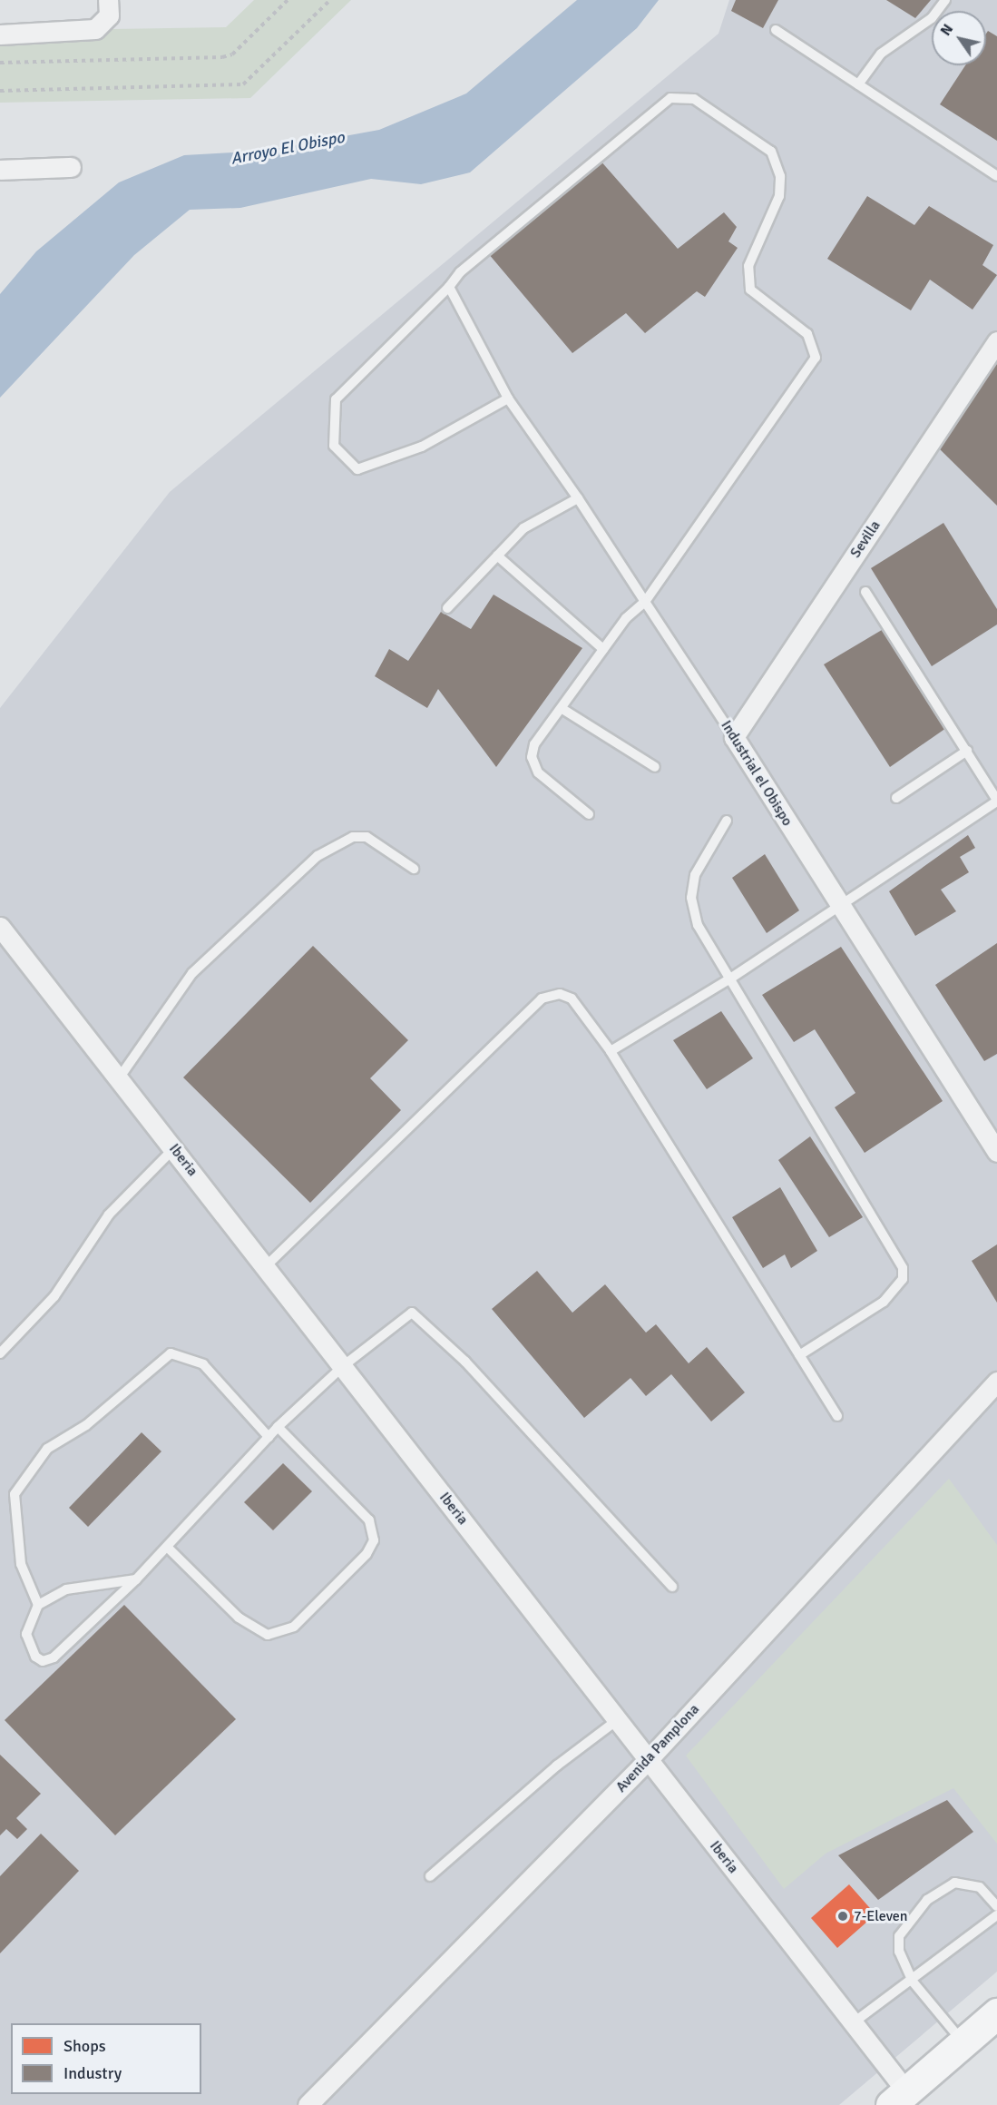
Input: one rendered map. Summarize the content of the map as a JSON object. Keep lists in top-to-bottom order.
{
  "streets": {
    "street": [
      "Sevilla",
      "Industrial el Obispo",
      "Iberia",
      "Avenida Pamplona"
    ]
  },
  "crossings": [
    ["Sevilla", "Industrial el Obispo"],
    ["Iberia", "Avenida Pamplona"]
  ],
  "water": ["Arroyo El Obispo"],
  "places": ["7-Eleven"],
  "legend": ["Shops", "Industry"],
  "north": "top left"
}
